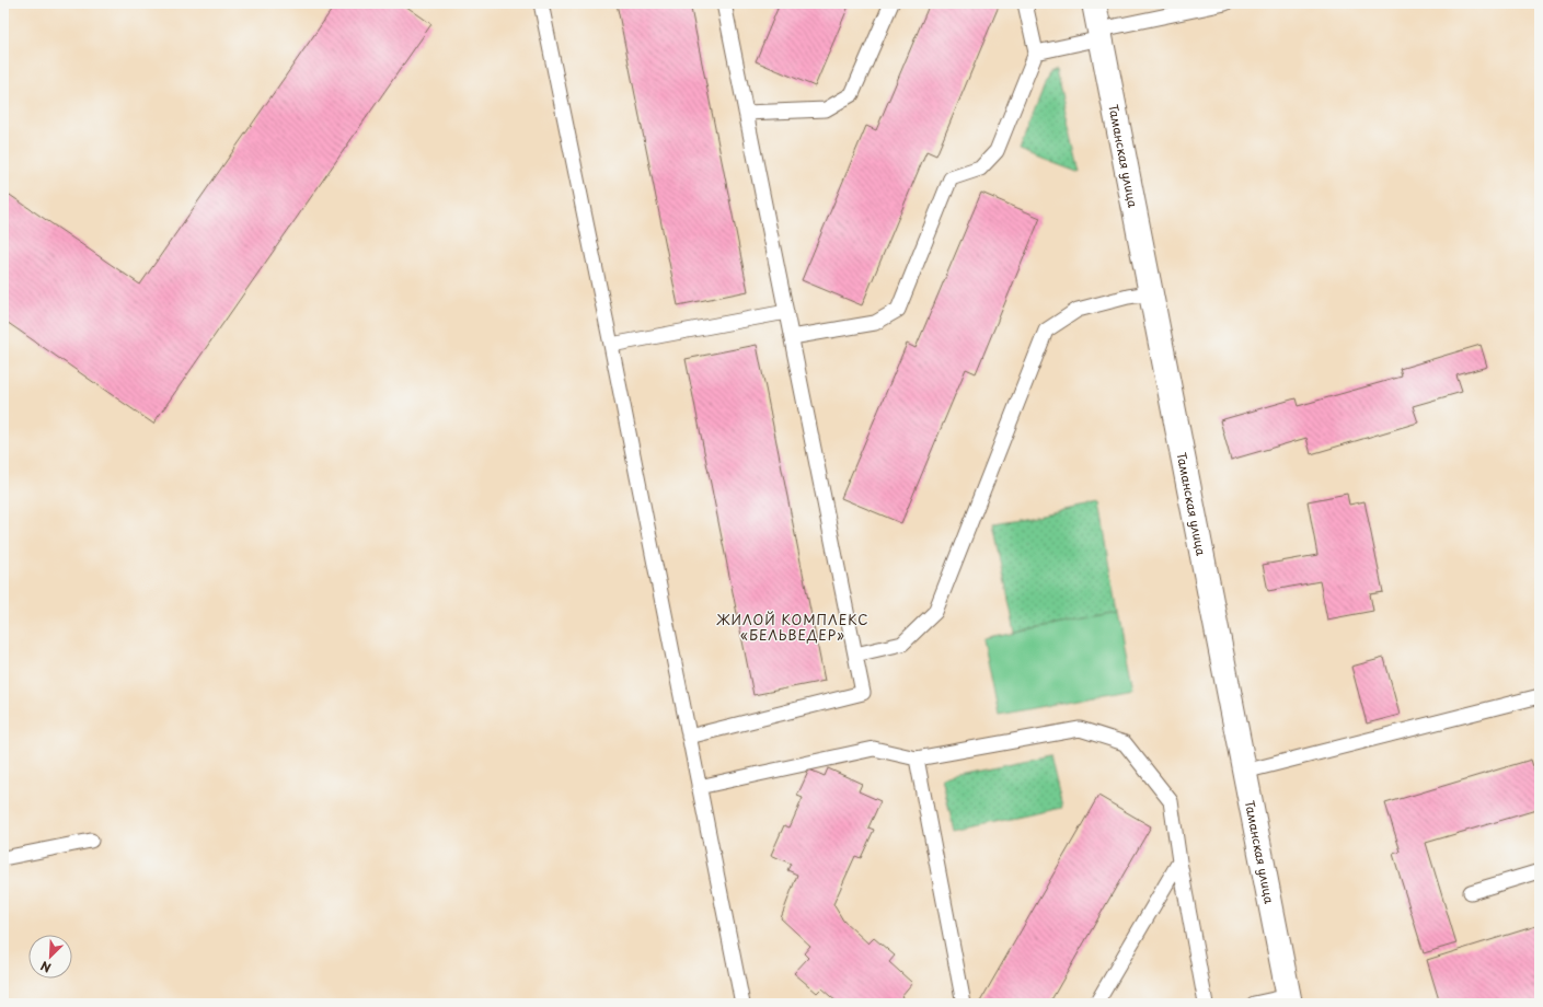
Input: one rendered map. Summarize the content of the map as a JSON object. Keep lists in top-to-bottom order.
{
  "streets": {
    "street": ["Таманская улица"]
  },
  "districts": ["ЖИЛОЙ КОМПЛЕКС «БЕЛЬВЕДЕР»"],
  "north": "bottom left"
}
